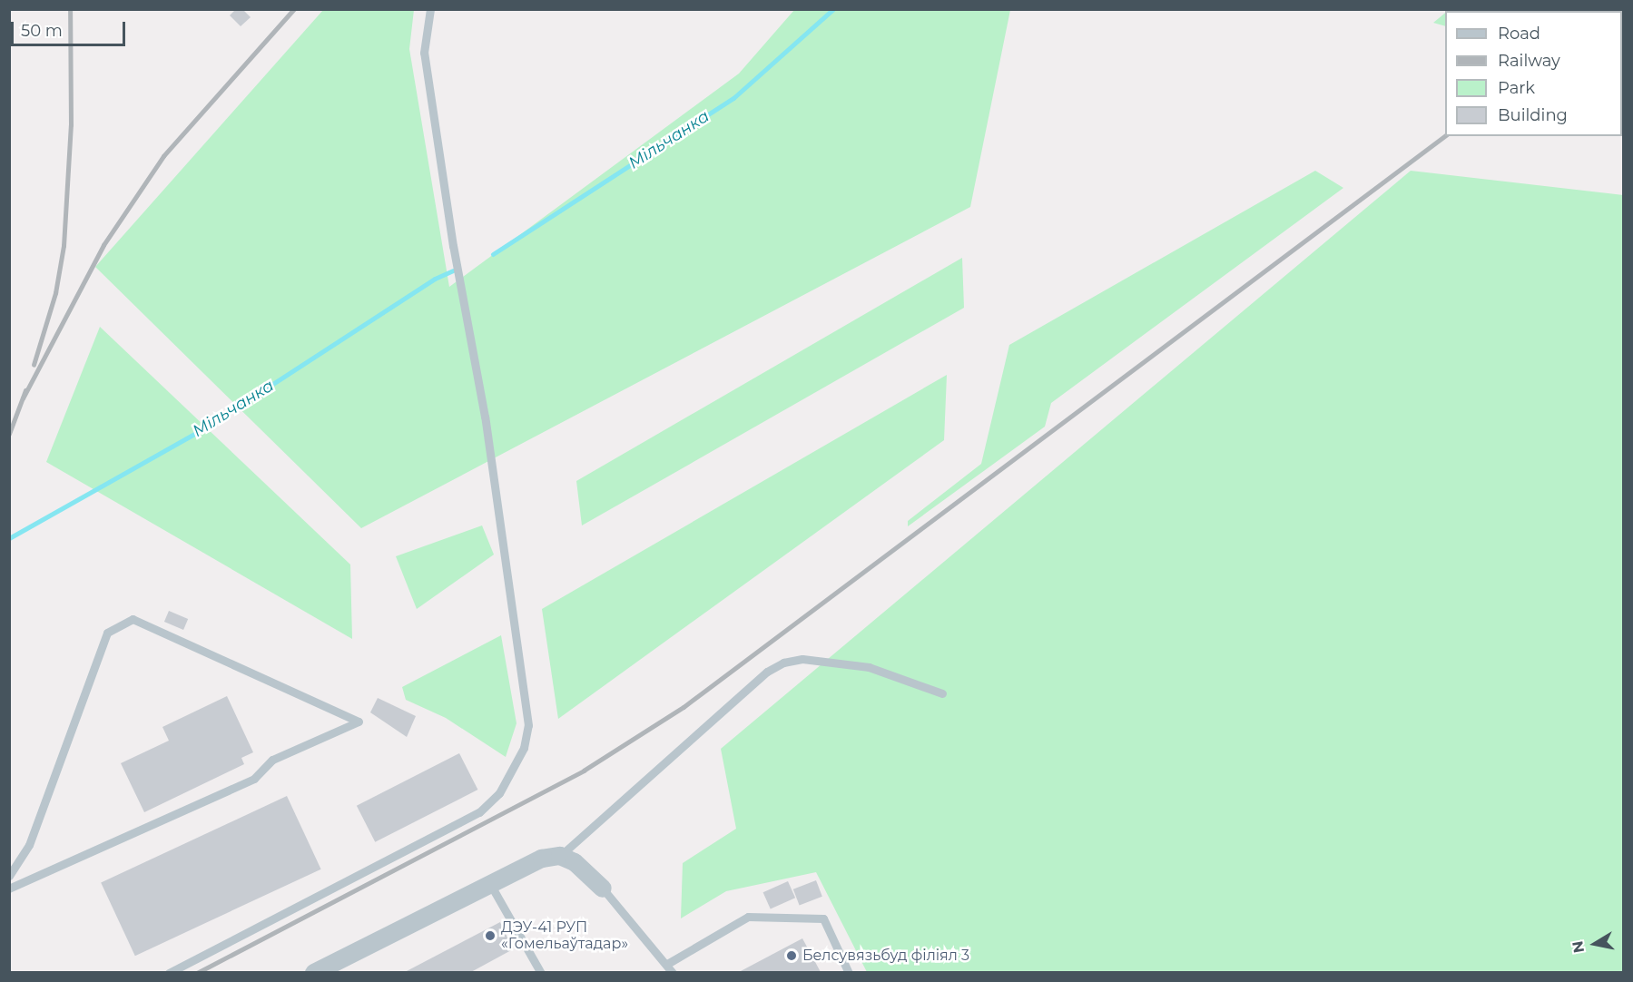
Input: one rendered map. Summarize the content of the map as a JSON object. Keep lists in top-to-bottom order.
{
  "water": ["Мільчанка"],
  "places": ["ДЭУ-41 РУП «Гомельаўтадар»", "Белсувязьбуд філіял 3"],
  "legend": [
    "Road",
    "Railway",
    "Park",
    "Building"
  ],
  "scale_bar": "50 m",
  "north": "left"
}
